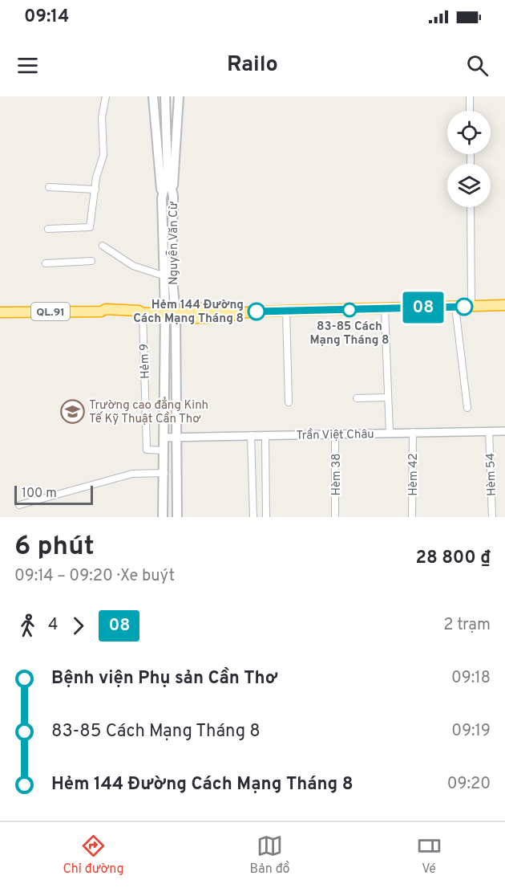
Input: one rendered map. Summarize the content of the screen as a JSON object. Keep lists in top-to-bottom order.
{
  "streets": {
    "highway": ["QL.91"],
    "main road": ["Nguyễn Văn Cừ"],
    "street": [
      "Hẻm 9",
      "Trần Việt Châu",
      "Hèm 38",
      "Hèm 42",
      "Hèm 54"
    ]
  },
  "crossings": [
    ["Nguyễn Văn Cừ", "QL.91"],
    ["Nguyễn Văn Cừ", "Hẻm 9"],
    ["Nguyễn Văn Cừ", "Trần Việt Châu"],
    ["QL.91", "Hẻm 9"],
    ["Trần Việt Châu", "Hèm 38"],
    ["Trần Việt Châu", "Hèm 42"],
    ["Trần Việt Châu", "Hèm 54"]
  ],
  "places": {
    "other": ["83-85 Cách Mạng Tháng 8", "Hẻm 144 Đường Cách Mạng Tháng 8"],
    "school or university": ["Trường cao đẳng Kinh Tế Kỹ Thuật Cần Thơ"]
  },
  "lines": ["bus line 08"],
  "scale_bar": "100 m",
  "page": {
    "status": "09:14",
    "header": "Railo",
    "on_map": "08",
    "scale": "100 m",
    "heading": ["6 phút", "09:14 – 09:20 · Xe buýt", "28 800 ₫"],
    "legs": ["4", "08", "2 trạm"],
    "list": [
      {
        "name": "Bệnh viện Phụ sản Cần Thơ",
        "value": "09:18"
      },
      {
        "name": "83-85 Cách Mạng Tháng 8",
        "value": "09:19"
      },
      {
        "name": "Hẻm 144 Đường Cách Mạng Tháng 8",
        "value": "09:20"
      }
    ],
    "tabs": ["Chỉ đường", "Bản đồ", "Vé"]
  }
}
